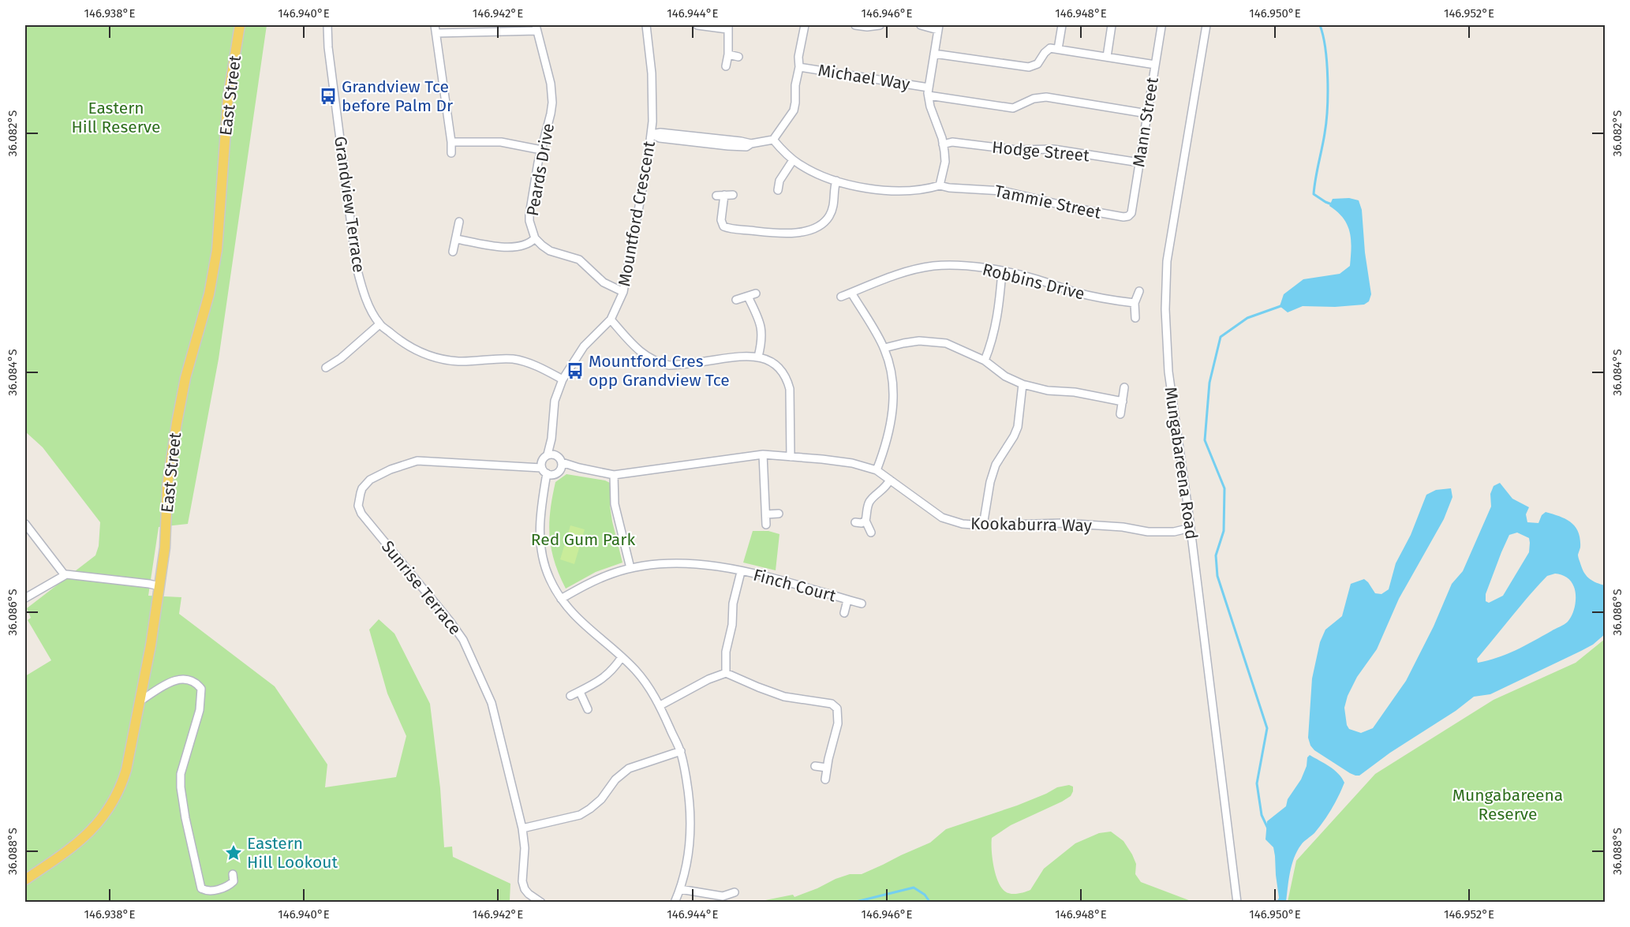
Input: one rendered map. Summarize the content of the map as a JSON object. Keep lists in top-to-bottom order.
{
  "streets": {
    "main road": ["East Street"],
    "street": [
      "Michael Way",
      "Mann Street",
      "Hodge Street",
      "Peards Drive",
      "Tammie Street",
      "Grandview Terrace",
      "Mountford Crescent",
      "Robbins Drive",
      "Mungabareena Road",
      "Kookaburra Way",
      "Finch Court",
      "Sunrise Terrace"
    ]
  },
  "crossings": [
    ["Mann Street", "Hodge Street"],
    ["Mann Street", "Tammie Street"],
    ["Peards Drive", "Mountford Crescent"],
    ["Grandview Terrace", "Mountford Crescent"],
    ["Mountford Crescent", "Kookaburra Way"],
    ["Mountford Crescent", "Sunrise Terrace"],
    ["Mungabareena Road", "Kookaburra Way"],
    ["Kookaburra Way", "Sunrise Terrace"]
  ],
  "parks": ["Eastern Hill Reserve", "Red Gum Park", "Mungabareena Reserve"],
  "places": {
    "bus stop": ["Grandview Tce before Palm Dr", "Mountford Cres opp Grandview Tce"],
    "place": ["Eastern Hill Lookout"]
  },
  "coordinates": [
    "146.938°E",
    "146.940°E",
    "146.942°E",
    "146.944°E",
    "146.946°E",
    "146.948°E",
    "146.950°E",
    "146.952°E",
    "36.082°S",
    "36.084°S",
    "36.086°S",
    "36.088°S"
  ]
}
